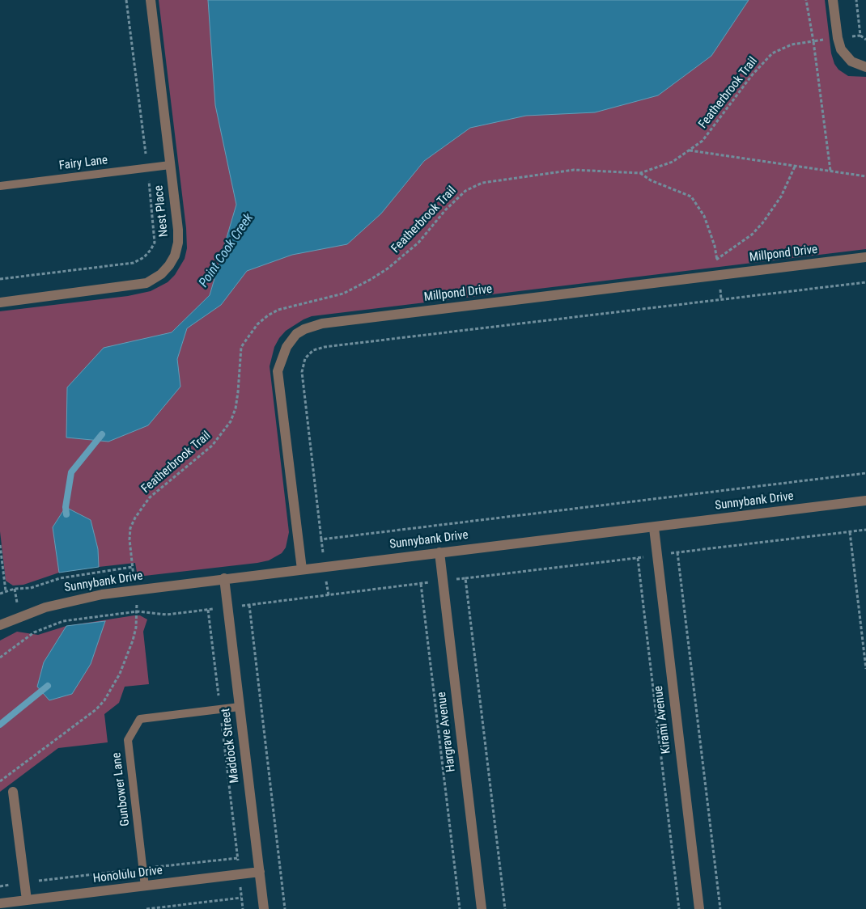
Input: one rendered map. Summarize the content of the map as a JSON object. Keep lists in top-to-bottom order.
{
  "streets": {
    "street": [
      "Nest Place",
      "Millpond Drive",
      "Sunnybank Drive",
      "Kirami Avenue",
      "Hargrave Avenue",
      "Maddock Street",
      "Honolulu Drive"
    ],
    "lane": ["Fairy Lane", "Gunbower Lane"],
    "path": ["Featherbrook Trail"]
  },
  "crossings": [
    ["Fairy Lane", "Nest Place"],
    ["Millpond Drive", "Sunnybank Drive"],
    ["Sunnybank Drive", "Kirami Avenue"],
    ["Sunnybank Drive", "Hargrave Avenue"],
    ["Sunnybank Drive", "Maddock Street"],
    ["Maddock Street", "Gunbower Lane"],
    ["Maddock Street", "Honolulu Drive"],
    ["Gunbower Lane", "Honolulu Drive"]
  ],
  "water": ["Point Cook Creek"]
}
